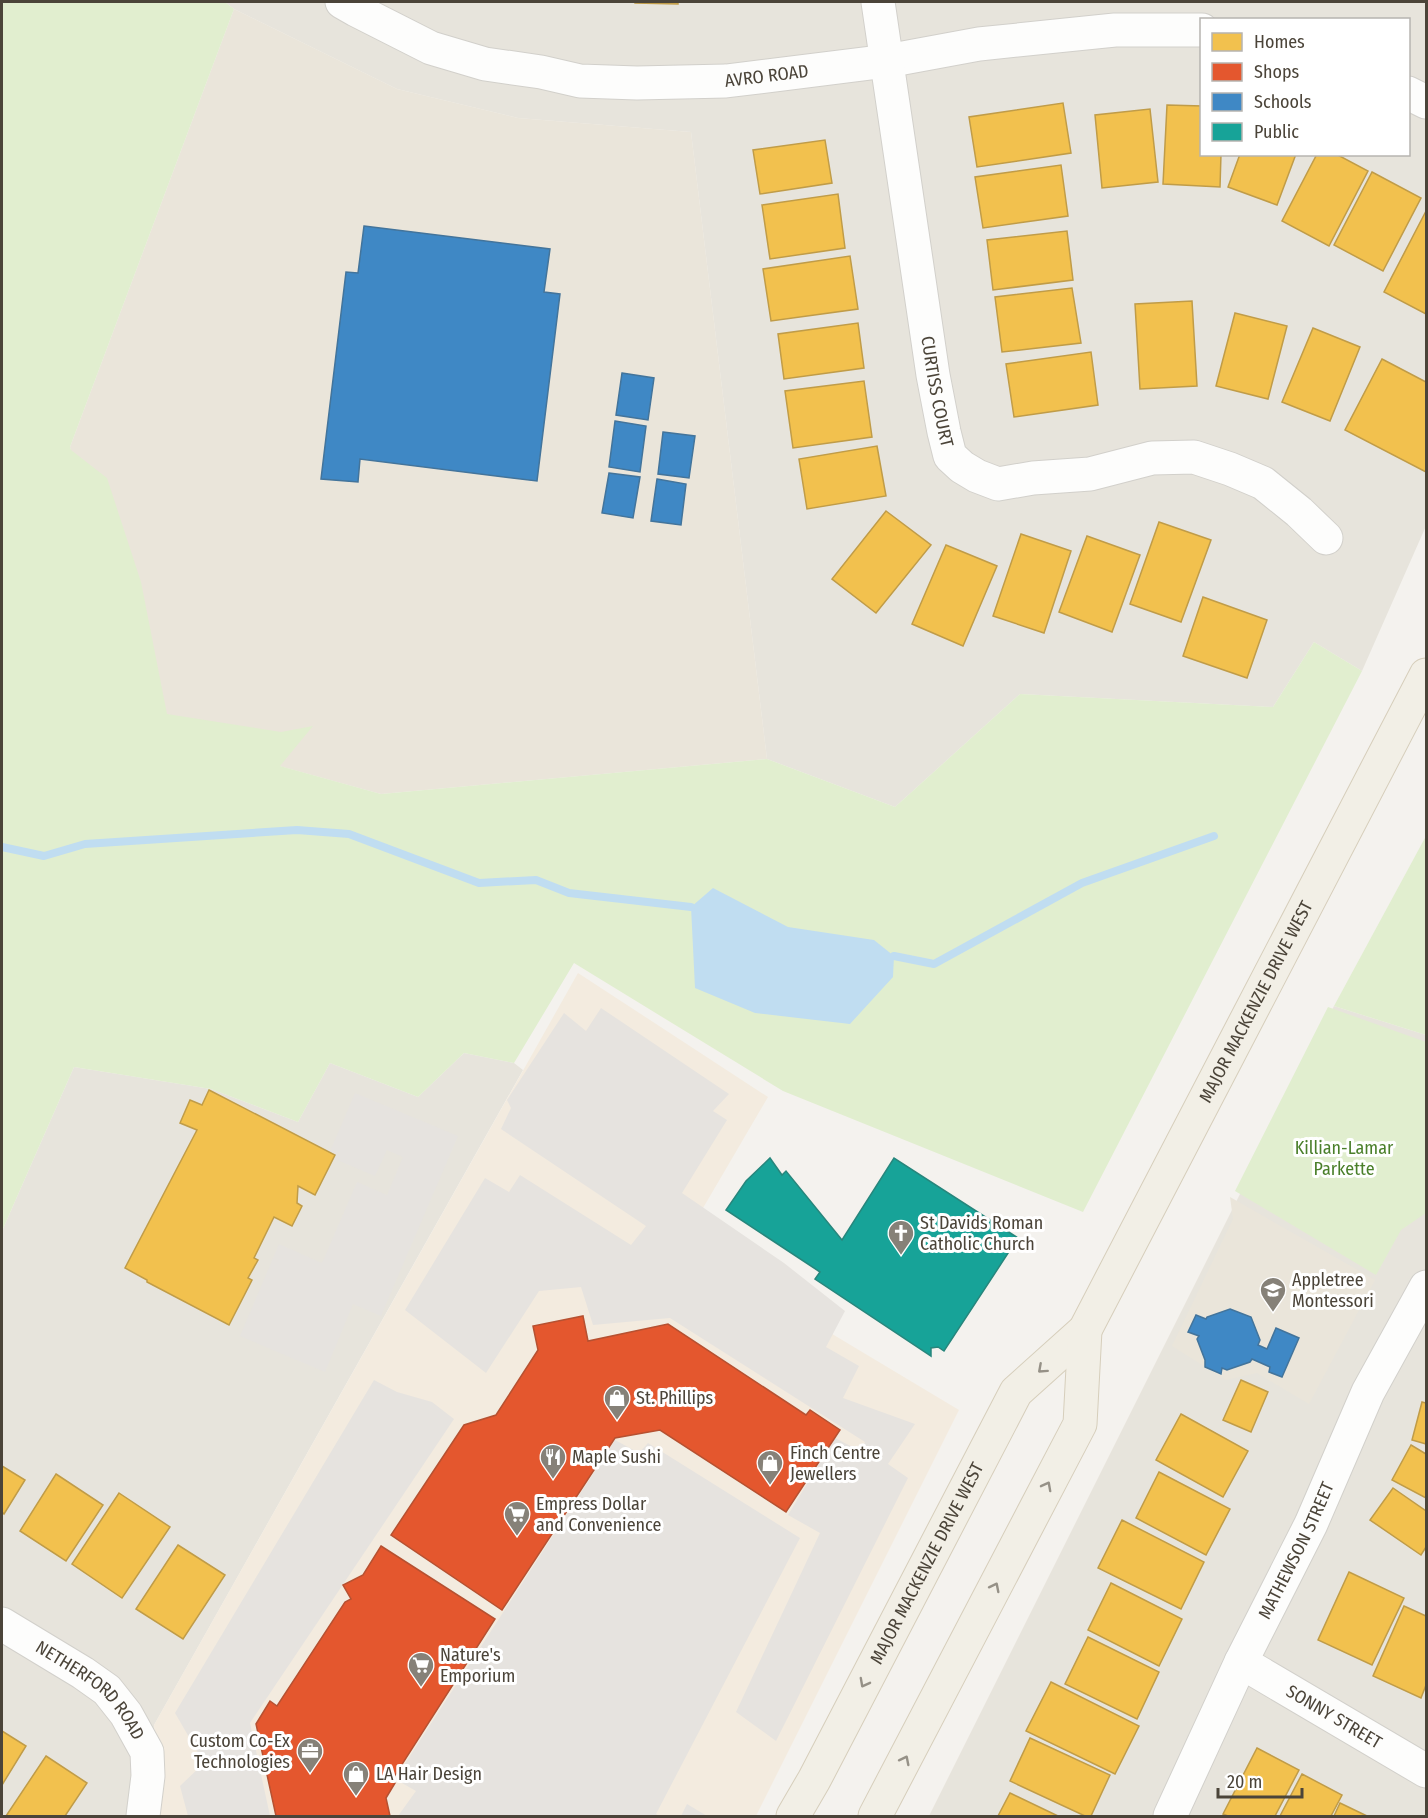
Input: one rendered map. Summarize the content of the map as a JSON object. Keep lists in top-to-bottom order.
{
  "streets": {
    "main road": ["MAJOR MACKENZIE DRIVE WEST"],
    "street": [
      "AVRO ROAD",
      "CURTISS COURT",
      "MATHEWSON STREET",
      "NETHERFORD ROAD",
      "SONNY STREET"
    ]
  },
  "crossings": [
    ["AVRO ROAD", "CURTISS COURT"],
    ["MATHEWSON STREET", "SONNY STREET"]
  ],
  "parks": ["Killian-Lamar Parkette"],
  "places": {
    "church": ["St Davids Roman Catholic Church"],
    "school or university": ["Appletree Montessori"],
    "shop": ["St. Phillips", "Finch Centre Jewellers", "LA Hair Design"],
    "restaurant": ["Maple Sushi"],
    "supermarket": ["Empress Dollar and Convenience", "Nature's Emporium"],
    "office": ["Custom Co-Ex Technologies"]
  },
  "legend": [
    "Homes",
    "Shops",
    "Schools",
    "Public"
  ],
  "scale_bar": "20 m"
}
